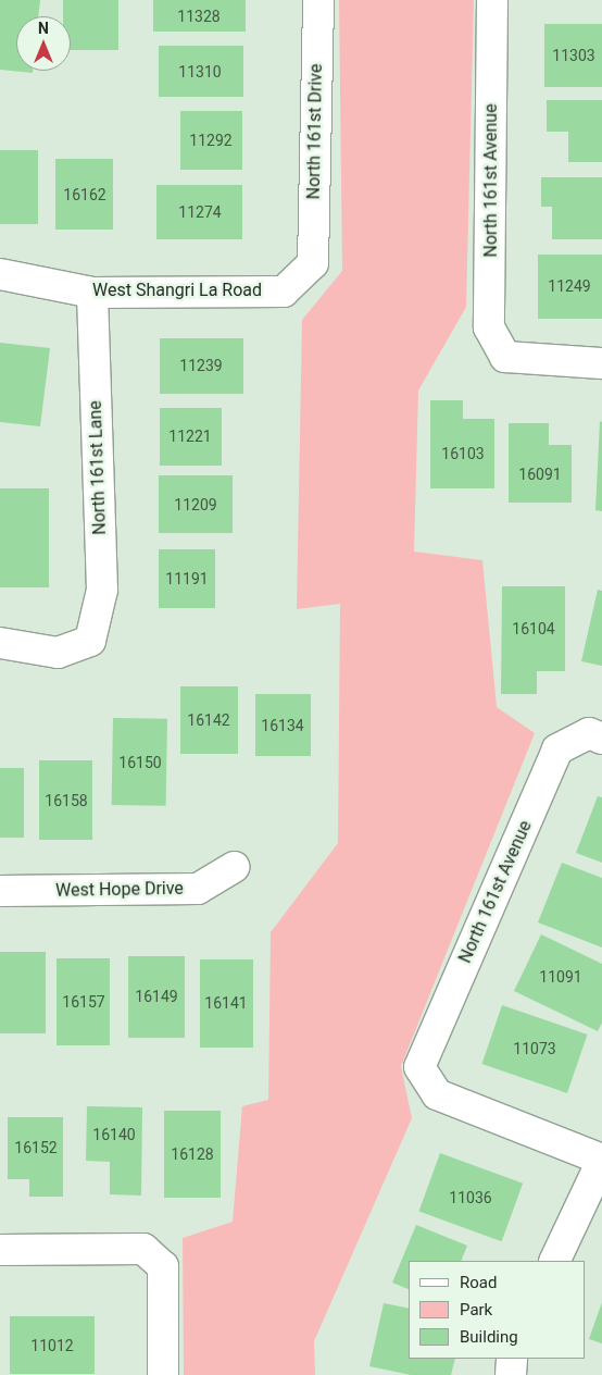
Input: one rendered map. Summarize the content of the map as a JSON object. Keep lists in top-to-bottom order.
{
  "streets": {
    "street": [
      "North 161st Drive",
      "North 161st Avenue",
      "West Shangri La Road",
      "North 161st Lane",
      "West Hope Drive"
    ]
  },
  "crossings": [
    ["North 161st Drive", "West Shangri La Road"],
    ["West Shangri La Road", "North 161st Lane"]
  ],
  "house_numbers": [
    "11328",
    "11303",
    "11310",
    "11292",
    "16162",
    "11274",
    "11249",
    "11239",
    "11221",
    "16103",
    "16091",
    "11209",
    "11191",
    "16104",
    "16142",
    "16134",
    "16150",
    "16158",
    "11091",
    "16149",
    "16157",
    "16141",
    "11073",
    "16140",
    "16152",
    "16128",
    "11036",
    "11012"
  ],
  "legend": ["Road", "Park", "Building"],
  "north": "top"
}
